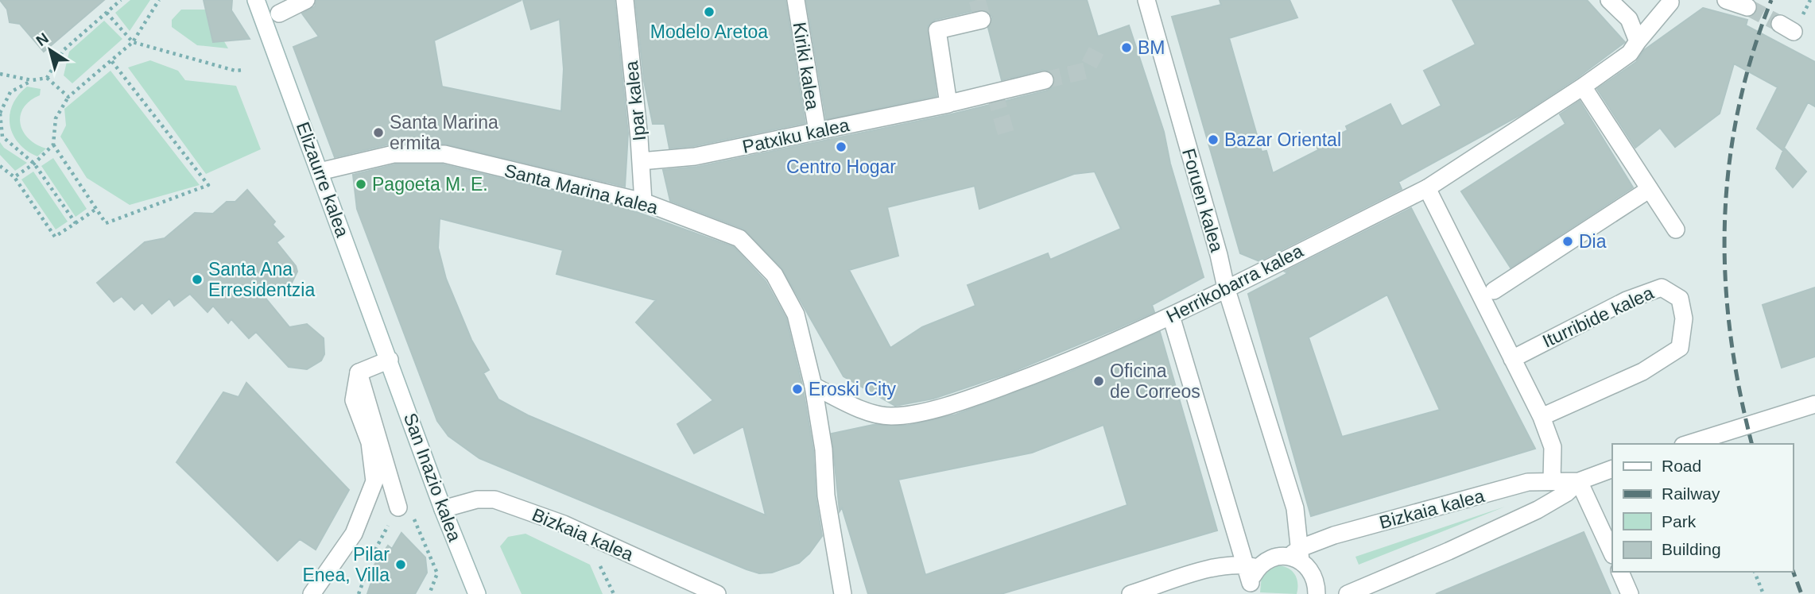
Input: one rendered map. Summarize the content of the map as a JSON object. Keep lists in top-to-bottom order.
{
  "streets": {
    "street": [
      "Kiriki kalea",
      "Ipar kalea",
      "Patxiku kalea",
      "Elizaurre kalea",
      "Santa Marina kalea",
      "Foruen kalea",
      "Herrikobarra kalea",
      "Iturribide kalea",
      "San Inazio kalea",
      "Bizkaia kalea"
    ]
  },
  "crossings": [
    ["Kiriki kalea", "Patxiku kalea"],
    ["Ipar kalea", "Patxiku kalea"],
    ["Ipar kalea", "Santa Marina kalea"],
    ["Elizaurre kalea", "Santa Marina kalea"],
    ["Elizaurre kalea", "San Inazio kalea"],
    ["Santa Marina kalea", "Herrikobarra kalea"],
    ["Foruen kalea", "Herrikobarra kalea"],
    ["Foruen kalea", "Bizkaia kalea"],
    ["San Inazio kalea", "Bizkaia kalea"]
  ],
  "places": [
    "Modelo Aretoa",
    "BM",
    "Santa Marina ermita",
    "Bazar Oriental",
    "Centro Hogar",
    "Pagoeta M. E.",
    "Dia",
    "Santa Ana Erresidentzia",
    "Oficina de Correos",
    "Eroski City",
    "Pilar Enea, Villa"
  ],
  "legend": [
    "Road",
    "Railway",
    "Park",
    "Building"
  ],
  "north": "top left"
}
